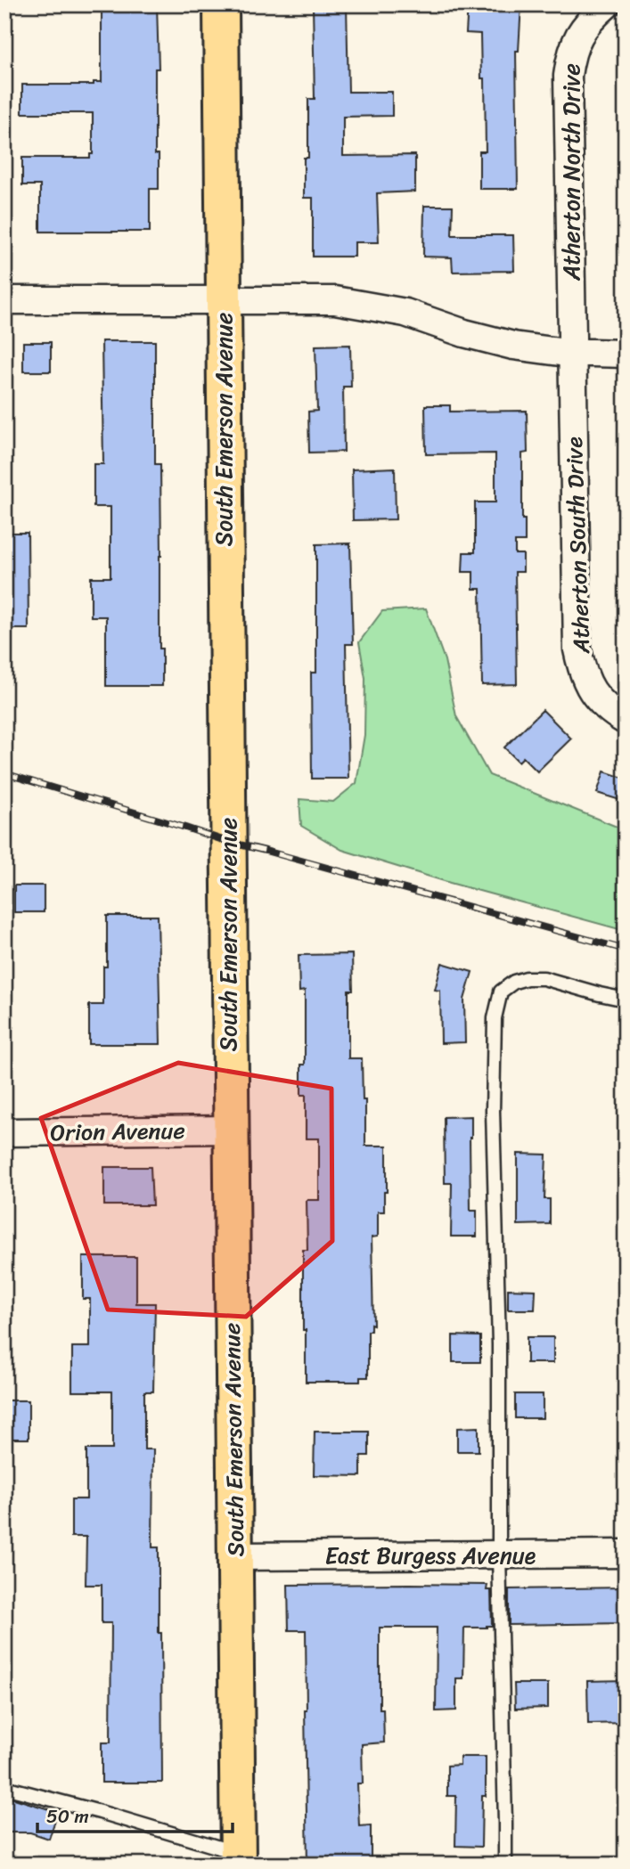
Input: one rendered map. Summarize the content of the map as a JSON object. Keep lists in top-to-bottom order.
{
  "streets": {
    "main road": ["South Emerson Avenue"],
    "street": [
      "Atherton North Drive",
      "Atherton South Drive",
      "Orion Avenue",
      "East Burgess Avenue"
    ]
  },
  "crossings": [
    ["Atherton North Drive", "Atherton South Drive"],
    ["South Emerson Avenue", "Orion Avenue"],
    ["South Emerson Avenue", "East Burgess Avenue"]
  ],
  "scale_bar": "50 m"
}
